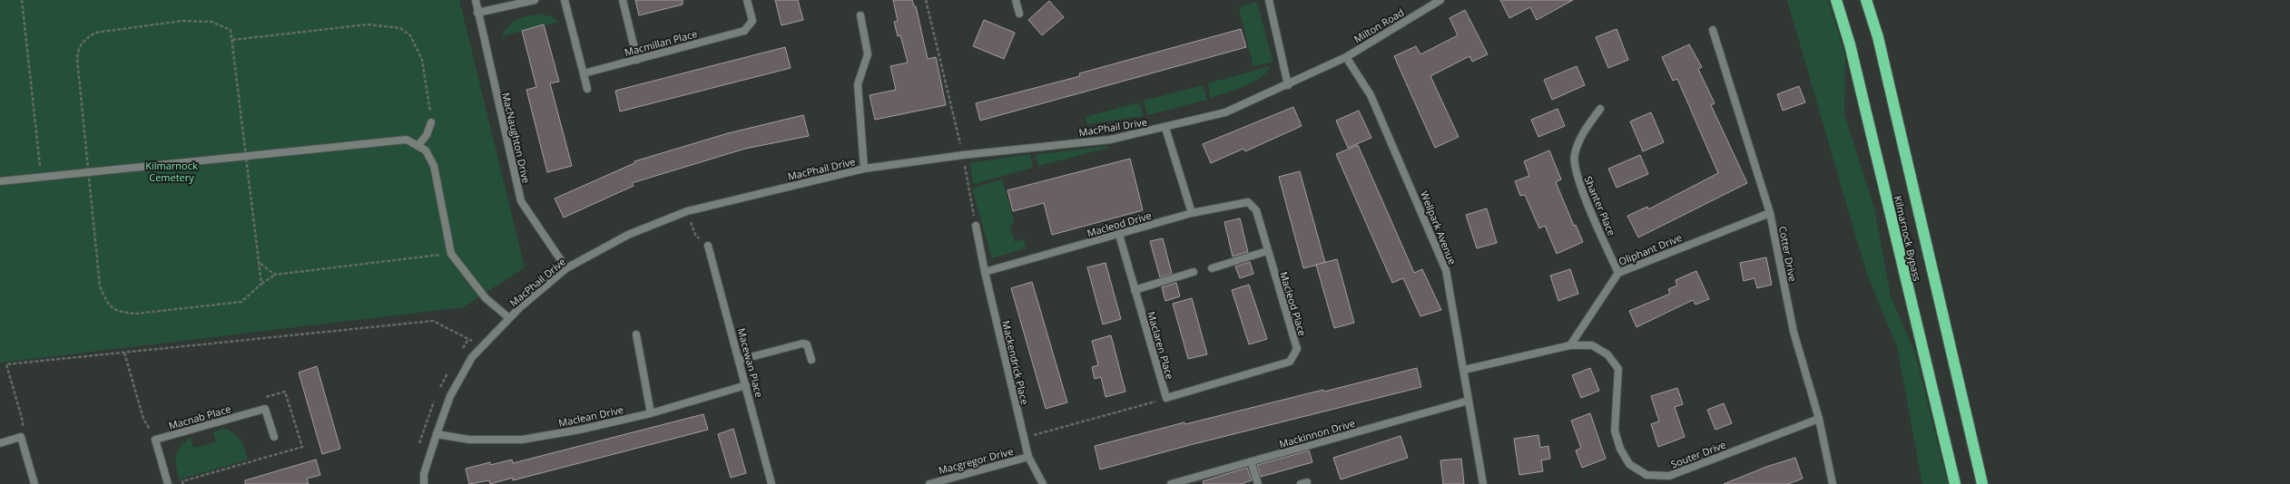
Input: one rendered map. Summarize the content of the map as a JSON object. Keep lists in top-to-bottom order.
{
  "streets": {
    "highway": ["Kilmarnock Bypass"],
    "street": [
      "Milton Road",
      "Macmillan Place",
      "MacPhail Drive",
      "MacNaughton Drive",
      "Shanter Place",
      "Macleod Drive",
      "Wellpark Avenue",
      "Oliphant Drive",
      "Cotter Drive",
      "Macleod Place",
      "Maclaren Place",
      "Macewan Place",
      "Mackendrick Place",
      "Maclean Drive",
      "Macnab Place",
      "Mackinnon Drive",
      "Souter Drive",
      "Macgregor Drive"
    ]
  },
  "crossings": [
    ["Milton Road", "MacPhail Drive"],
    ["Milton Road", "Wellpark Avenue"],
    ["MacPhail Drive", "MacNaughton Drive"],
    ["MacPhail Drive", "Wellpark Avenue"],
    ["MacPhail Drive", "Maclean Drive"],
    ["Shanter Place", "Oliphant Drive"],
    ["Macleod Drive", "Macleod Place"],
    ["Macleod Drive", "Maclaren Place"],
    ["Macleod Drive", "Mackendrick Place"],
    ["Wellpark Avenue", "Mackinnon Drive"],
    ["Wellpark Avenue", "Souter Drive"],
    ["Oliphant Drive", "Cotter Drive"],
    ["Oliphant Drive", "Souter Drive"],
    ["Cotter Drive", "Souter Drive"],
    ["Macleod Place", "Maclaren Place"],
    ["Macewan Place", "Maclean Drive"],
    ["Mackendrick Place", "Macgregor Drive"]
  ],
  "parks": ["Kilmarnock Cemetery"]
}
